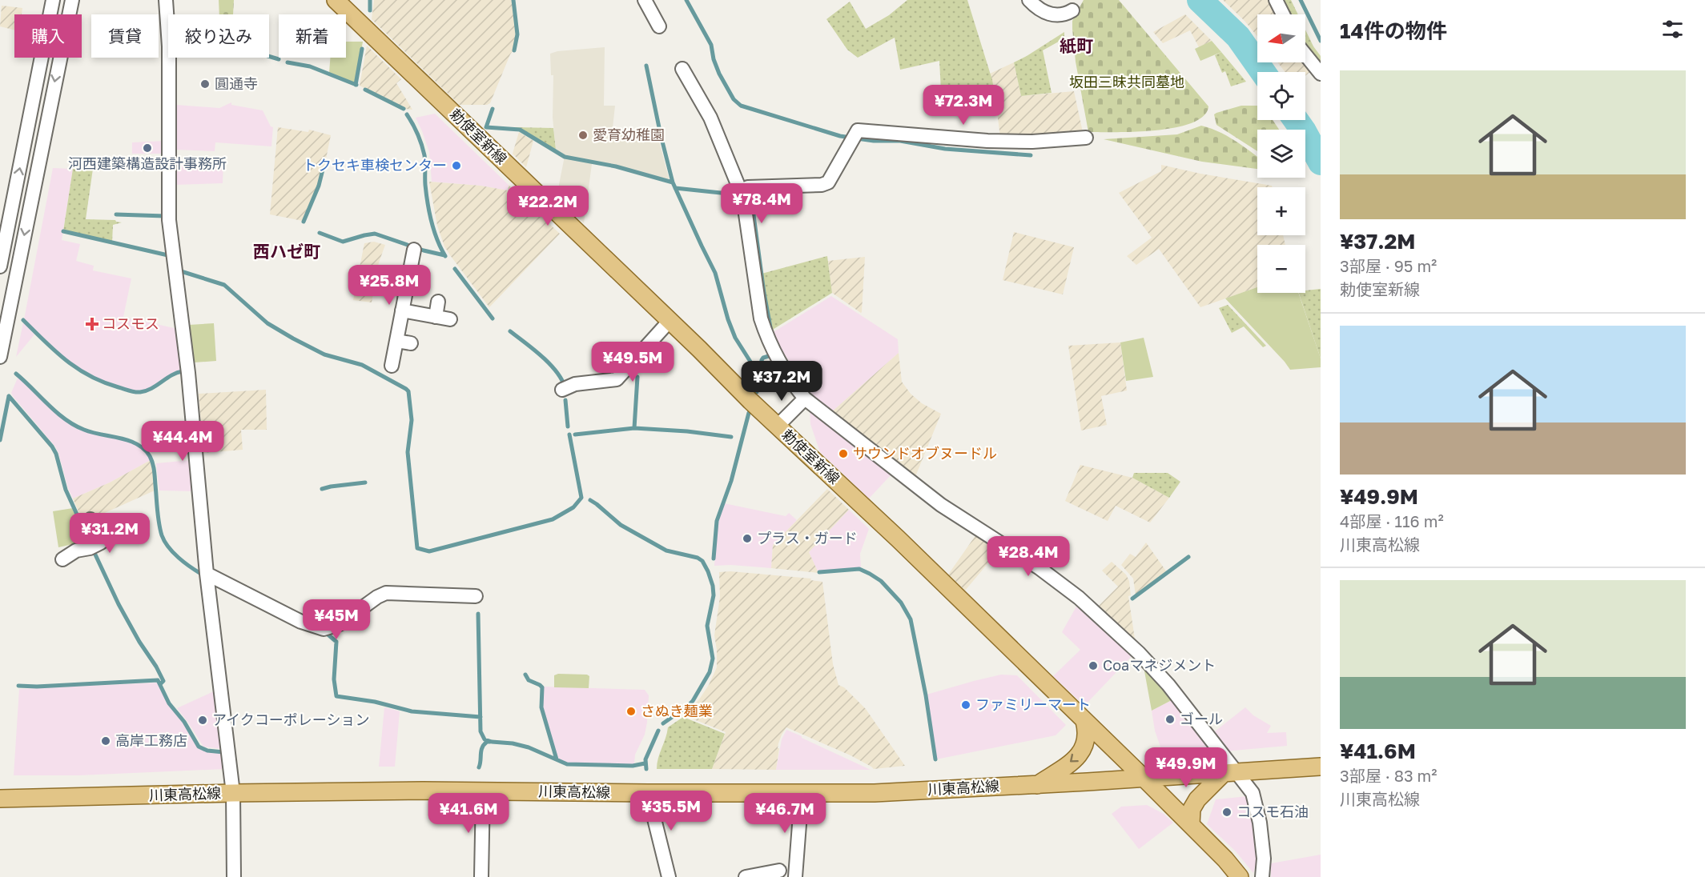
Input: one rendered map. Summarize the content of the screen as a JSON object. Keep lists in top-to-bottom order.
{
  "streets": {
    "main road": ["勅使室新線", "川東高松線"]
  },
  "crossings": [
    ["勅使室新線", "川東高松線"]
  ],
  "districts": ["紙町", "西ハゼ町"],
  "parks": ["坂田三昧共同墓地"],
  "places": {
    "other": [
      "圓通寺",
      "愛育幼稚園",
      "河西建築構造設計事務所",
      "トクセキ車検センター",
      "サウンドオブヌードル",
      "プラス・ガード",
      "Coaマネジメント",
      "ファミリーマート",
      "さぬき麺業",
      "ゴール",
      "アイクコーポレーション",
      "高岸工務店",
      "コスモ石油"
    ],
    "health": ["コスモス"]
  },
  "north": "left",
  "page": {
    "heading": "14件の物件",
    "map_buttons": ["+", "−"],
    "chip": [
      "購入",
      "賃貸",
      "絞り込み",
      "新着"
    ],
    "list": [
      {
        "name": "¥37.2M",
        "note": "3部屋 · 95 m² · 勅使室新線"
      },
      {
        "name": "¥49.9M",
        "note": "4部屋 · 116 m² · 川東高松線"
      },
      {
        "name": "¥41.6M",
        "note": "3部屋 · 83 m² · 川東高松線"
      }
    ],
    "price": [
      "¥72.3M",
      "¥78.4M",
      "¥22.2M",
      "¥25.8M",
      "¥49.5M",
      "¥37.2M",
      "¥44.4M",
      "¥31.2M",
      "¥28.4M",
      "¥45M",
      "¥49.9M",
      "¥35.5M",
      "¥41.6M",
      "¥46.7M"
    ]
  }
}
